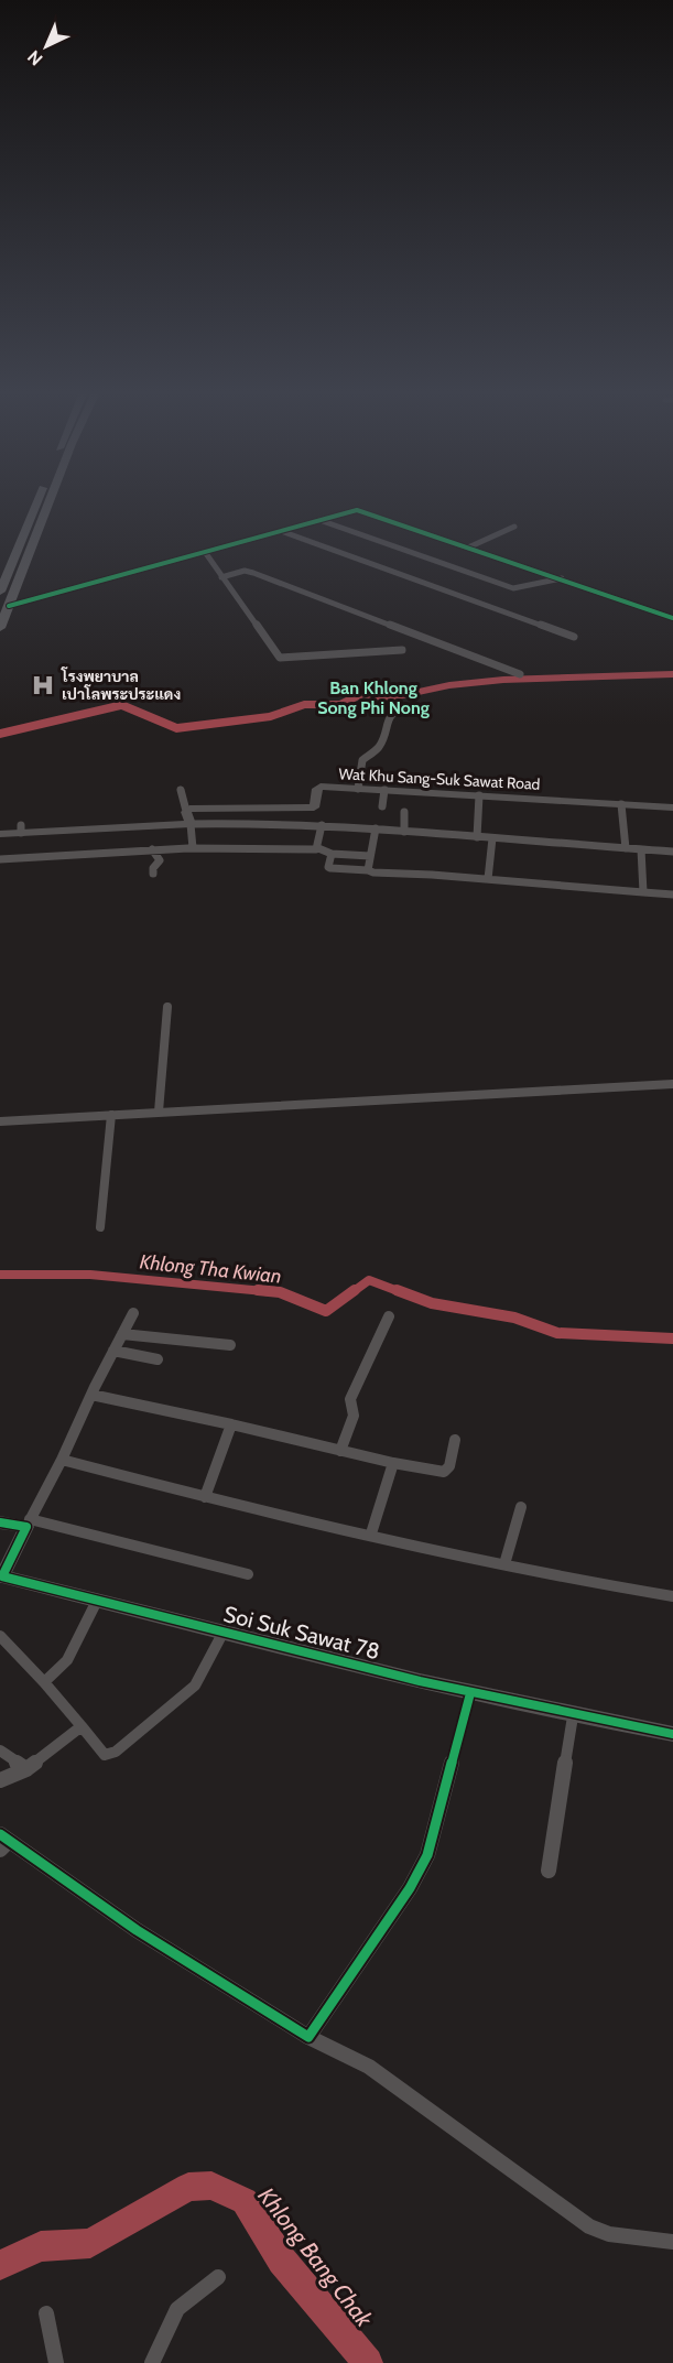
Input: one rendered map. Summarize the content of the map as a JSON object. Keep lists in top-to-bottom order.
{
  "streets": {
    "street": ["Wat Khu Sang-Suk Sawat Road", "Soi Suk Sawat 78"]
  },
  "districts": ["Ban Khlong Song Phi Nong"],
  "water": ["Khlong Tha Kwian", "Khlong Bang Chak"],
  "places": {
    "hospital": ["โรงพยาบาล เปาโลพระประแดง"]
  },
  "north": "bottom left"
}
